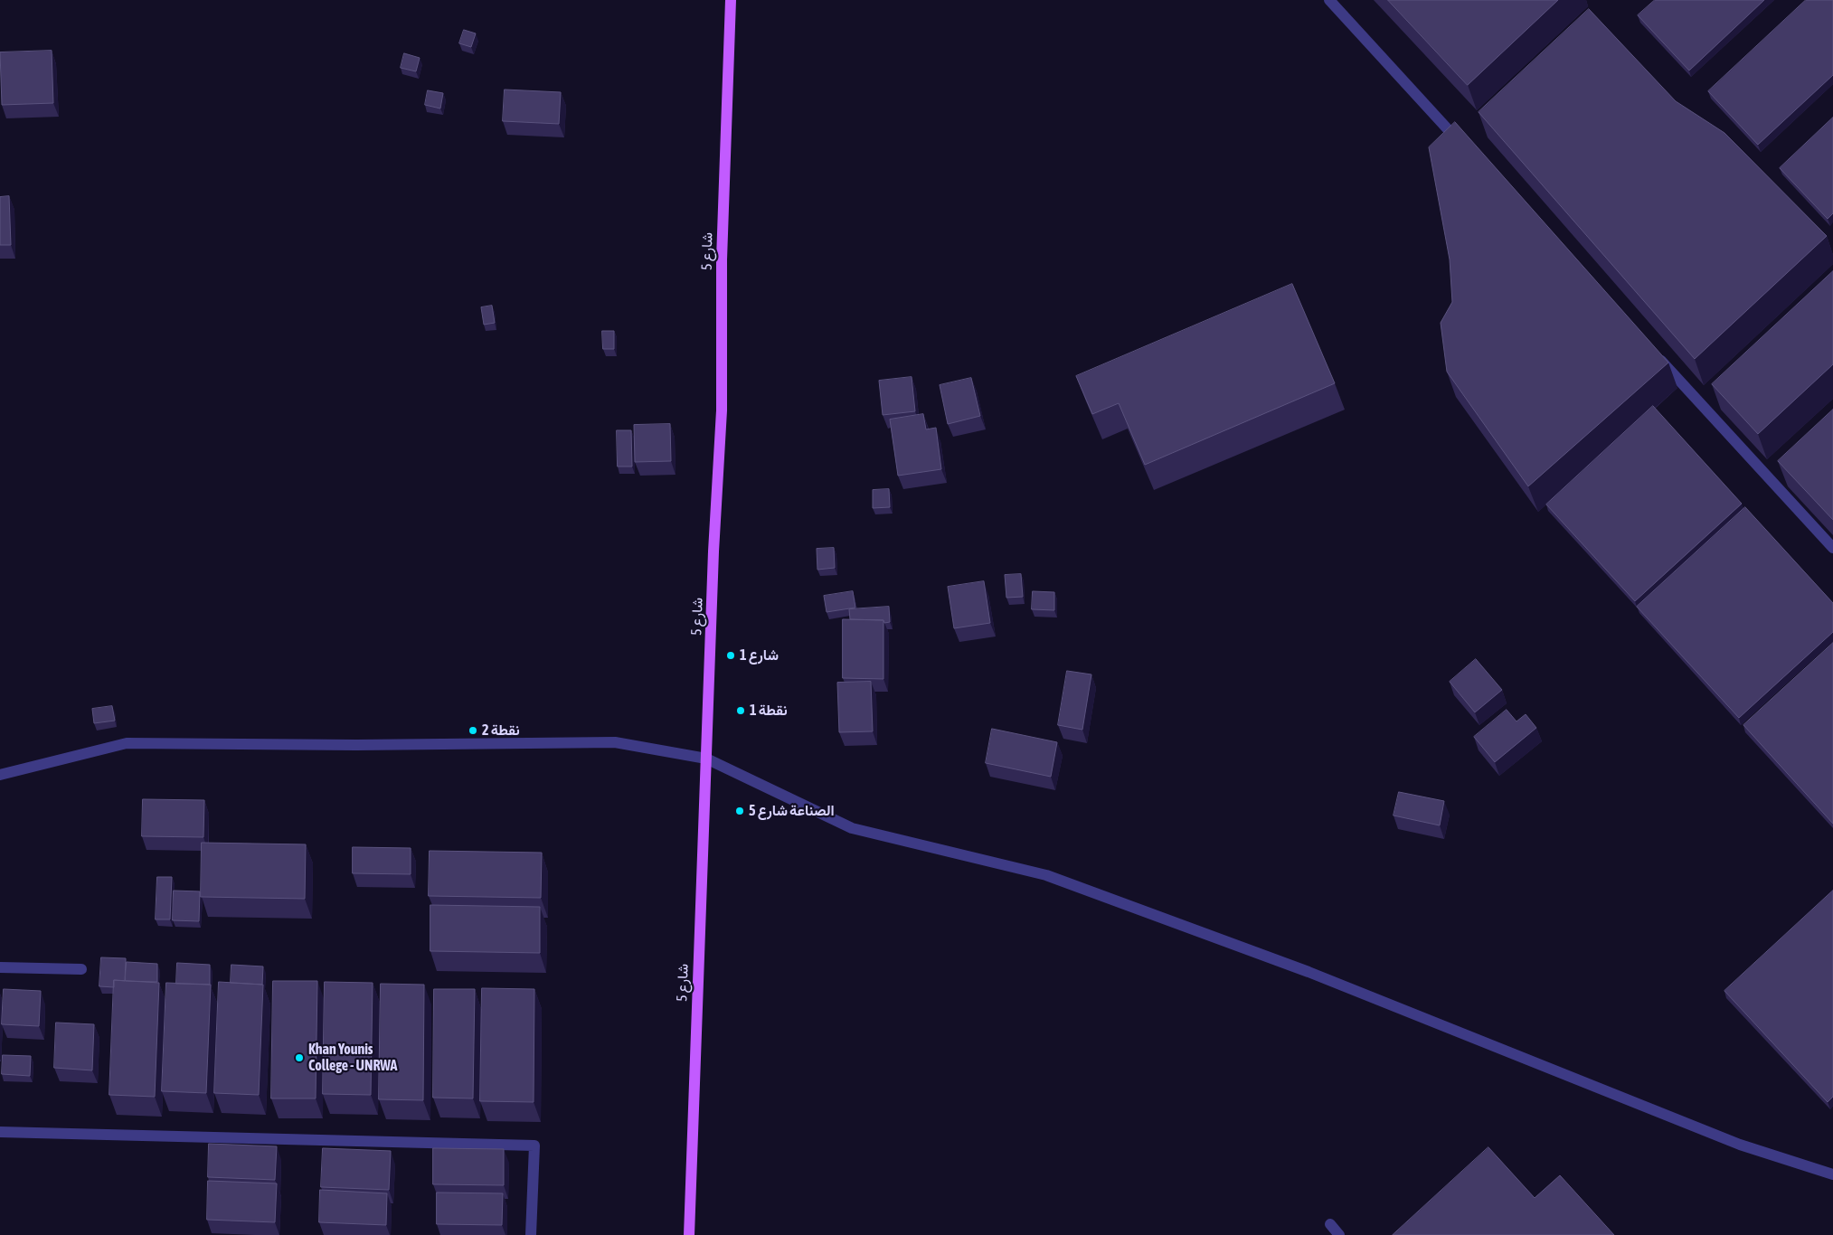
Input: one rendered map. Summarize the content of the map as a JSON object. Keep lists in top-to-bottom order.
{
  "streets": {
    "main road": ["شارع 5"]
  },
  "places": [
    "شارع 1",
    "نقطة 1",
    "نقطة 2",
    "الصناعة شارع 5",
    "Khan Younis College - UNRWA"
  ]
}
